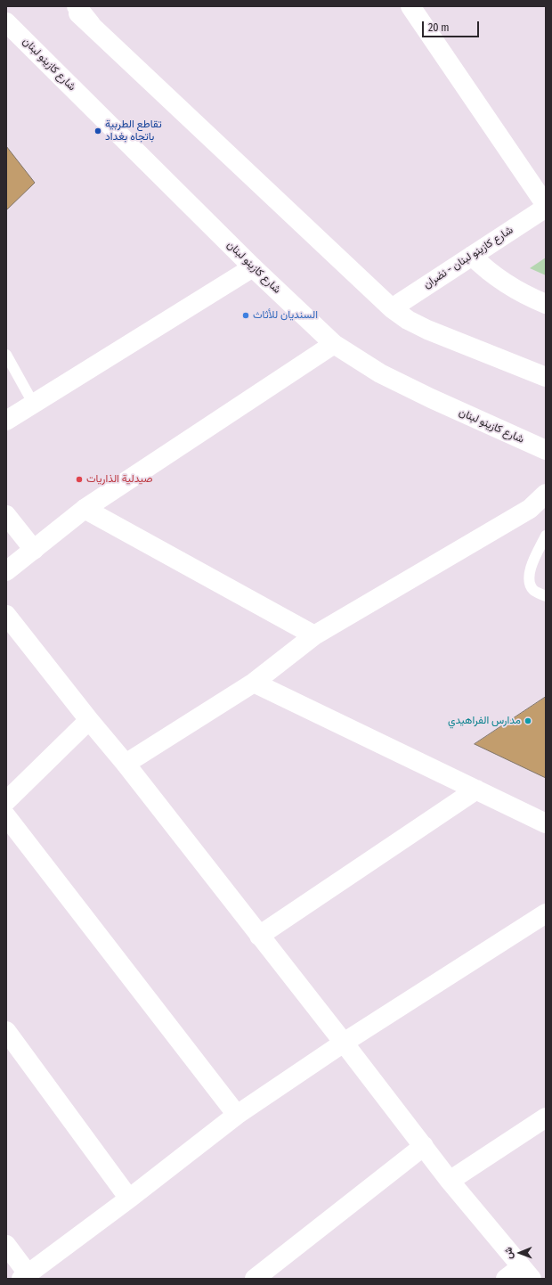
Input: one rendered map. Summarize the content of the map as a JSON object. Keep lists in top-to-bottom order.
{
  "streets": {
    "street": ["شارع كازينو لبنان", "شارع كازينو لبنان - نضران"]
  },
  "places": [
    "تقاطع الطربية باتجاه بغداد",
    "السنديان للأثاث",
    "صيدلية الذاريات",
    "مدارس الفراهيدي"
  ],
  "scale_bar": "20 m",
  "north": "left"
}
